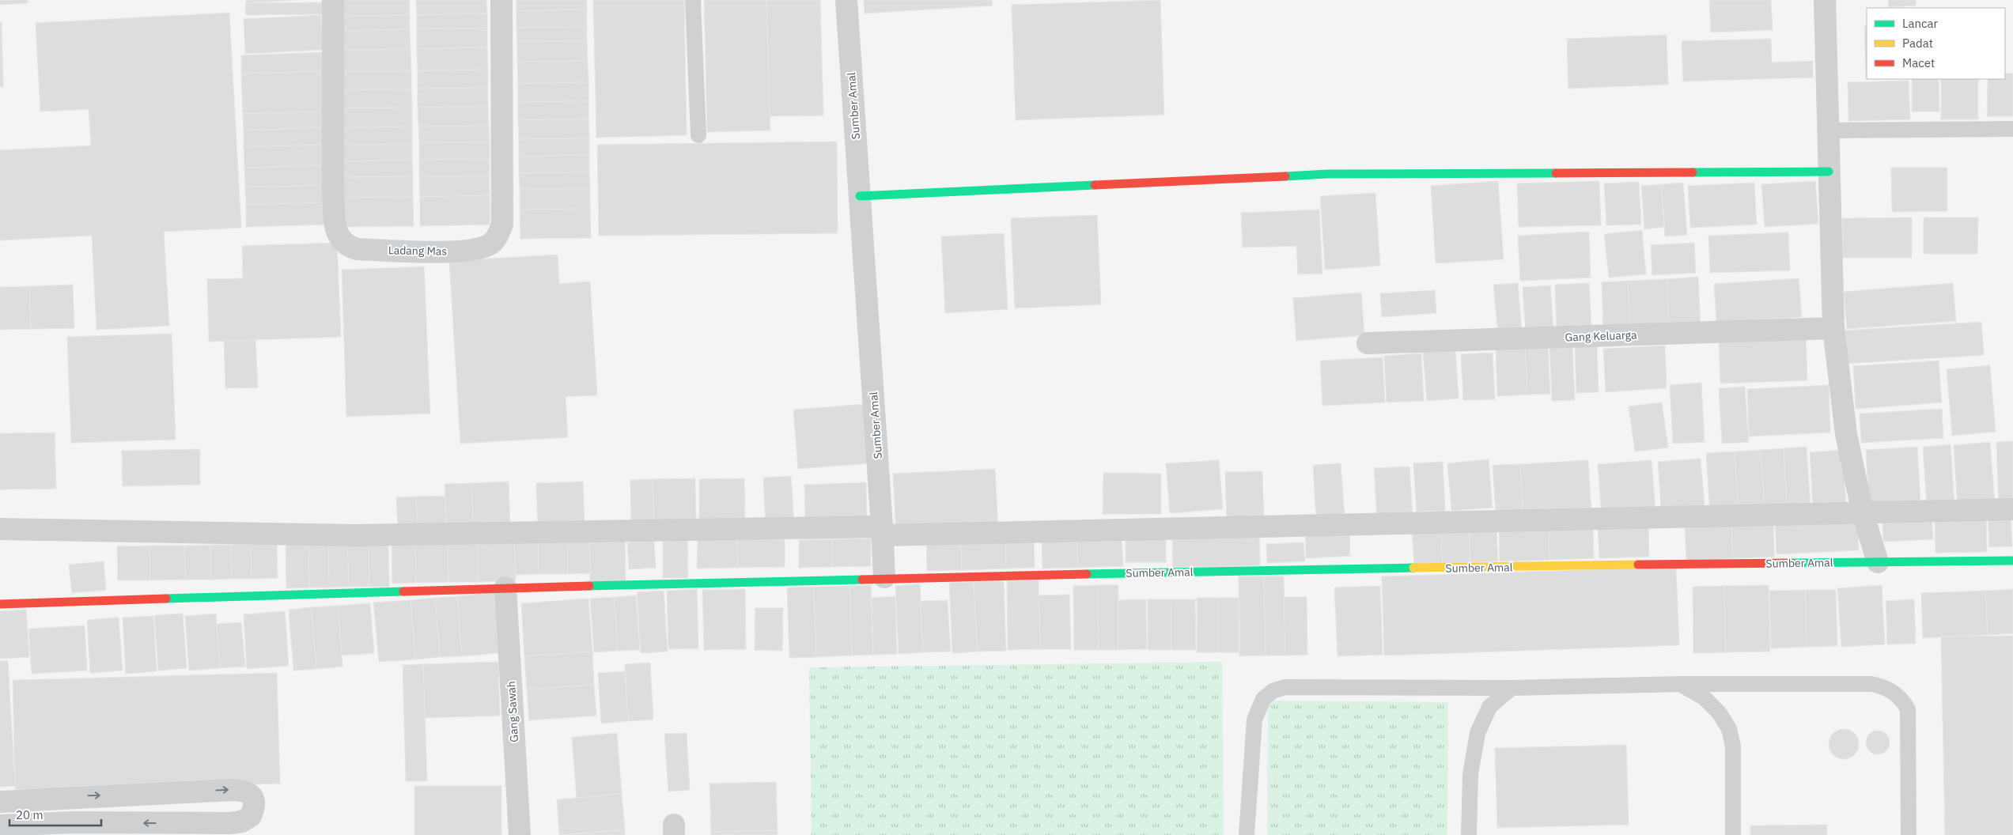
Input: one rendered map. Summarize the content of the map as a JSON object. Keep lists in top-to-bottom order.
{
  "streets": {
    "street": [
      "Sumber Amal",
      "Ladang Mas",
      "Gang Keluarga",
      "Gang Sawah"
    ]
  },
  "legend": ["Lancar", "Padat", "Macet"],
  "scale_bar": "20 m"
}
